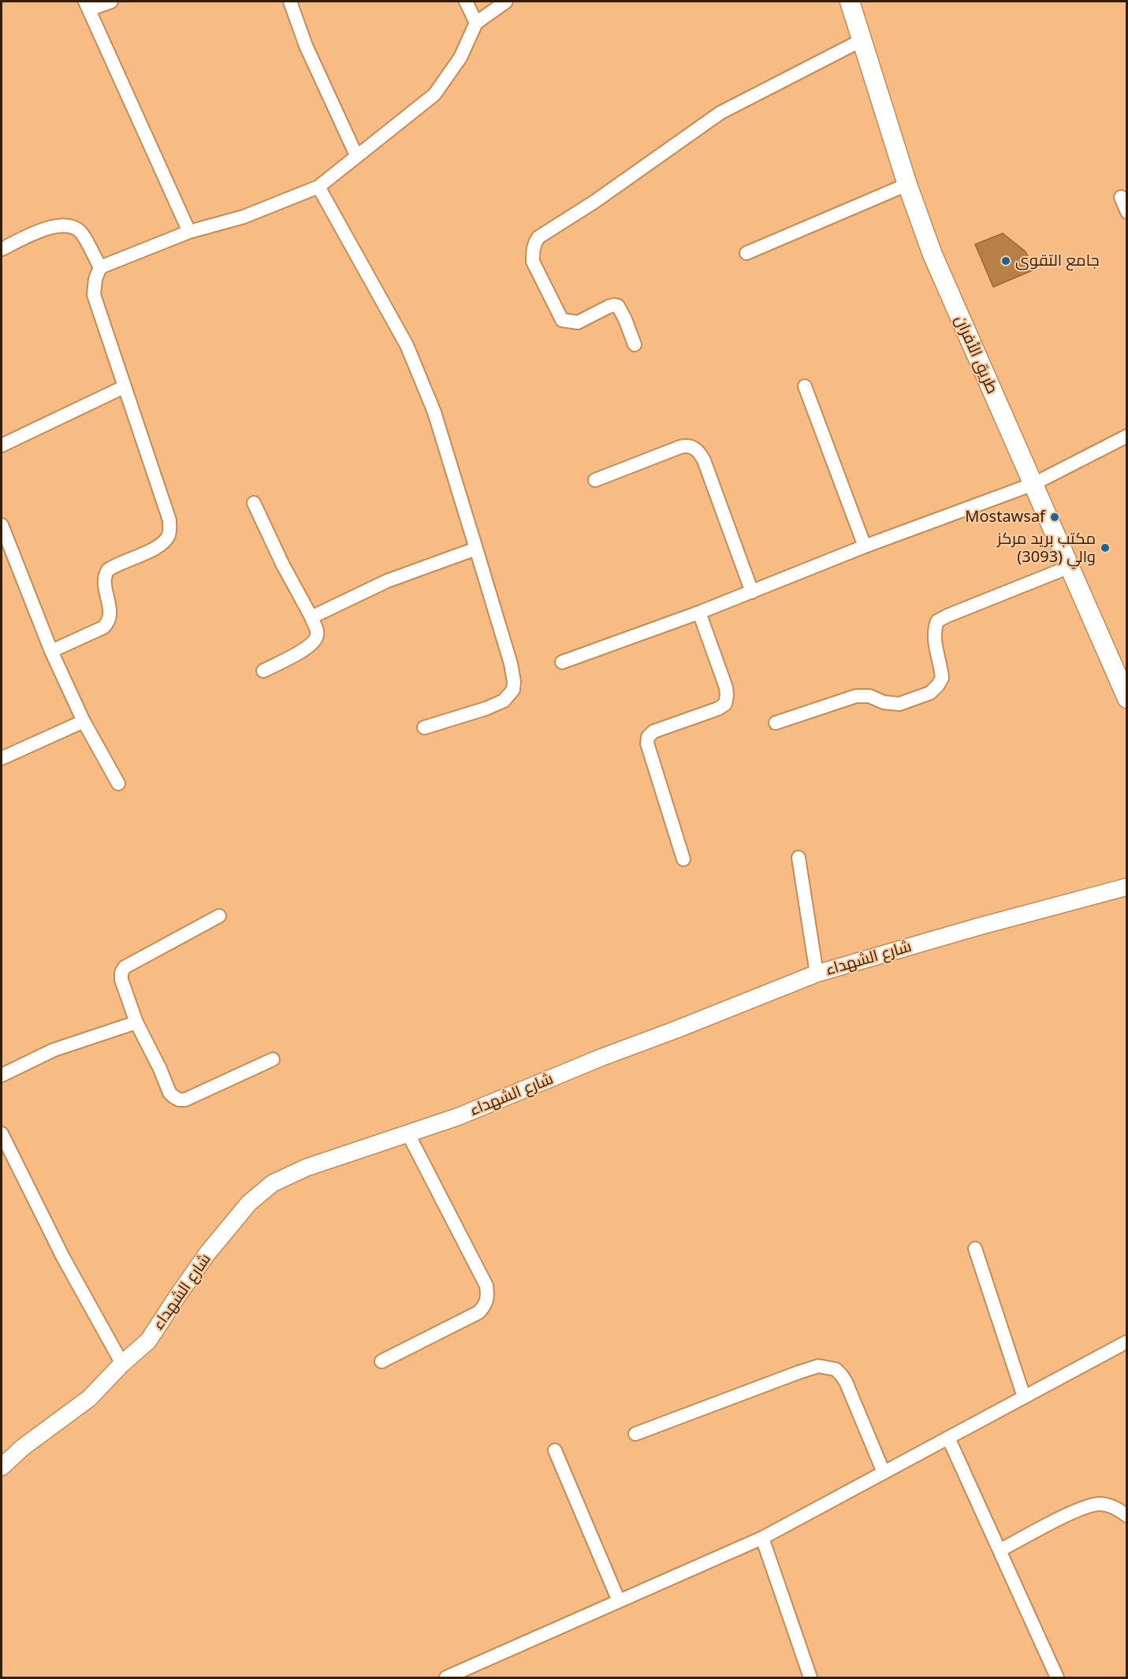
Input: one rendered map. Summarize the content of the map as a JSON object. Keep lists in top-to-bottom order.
{
  "streets": {
    "main road": ["طريق الأفران"],
    "street": ["شارع الشهداء"]
  },
  "places": ["جامع التقوى", "Mostawsaf", "مكتب بريد مركز والي (3093)"]
}
